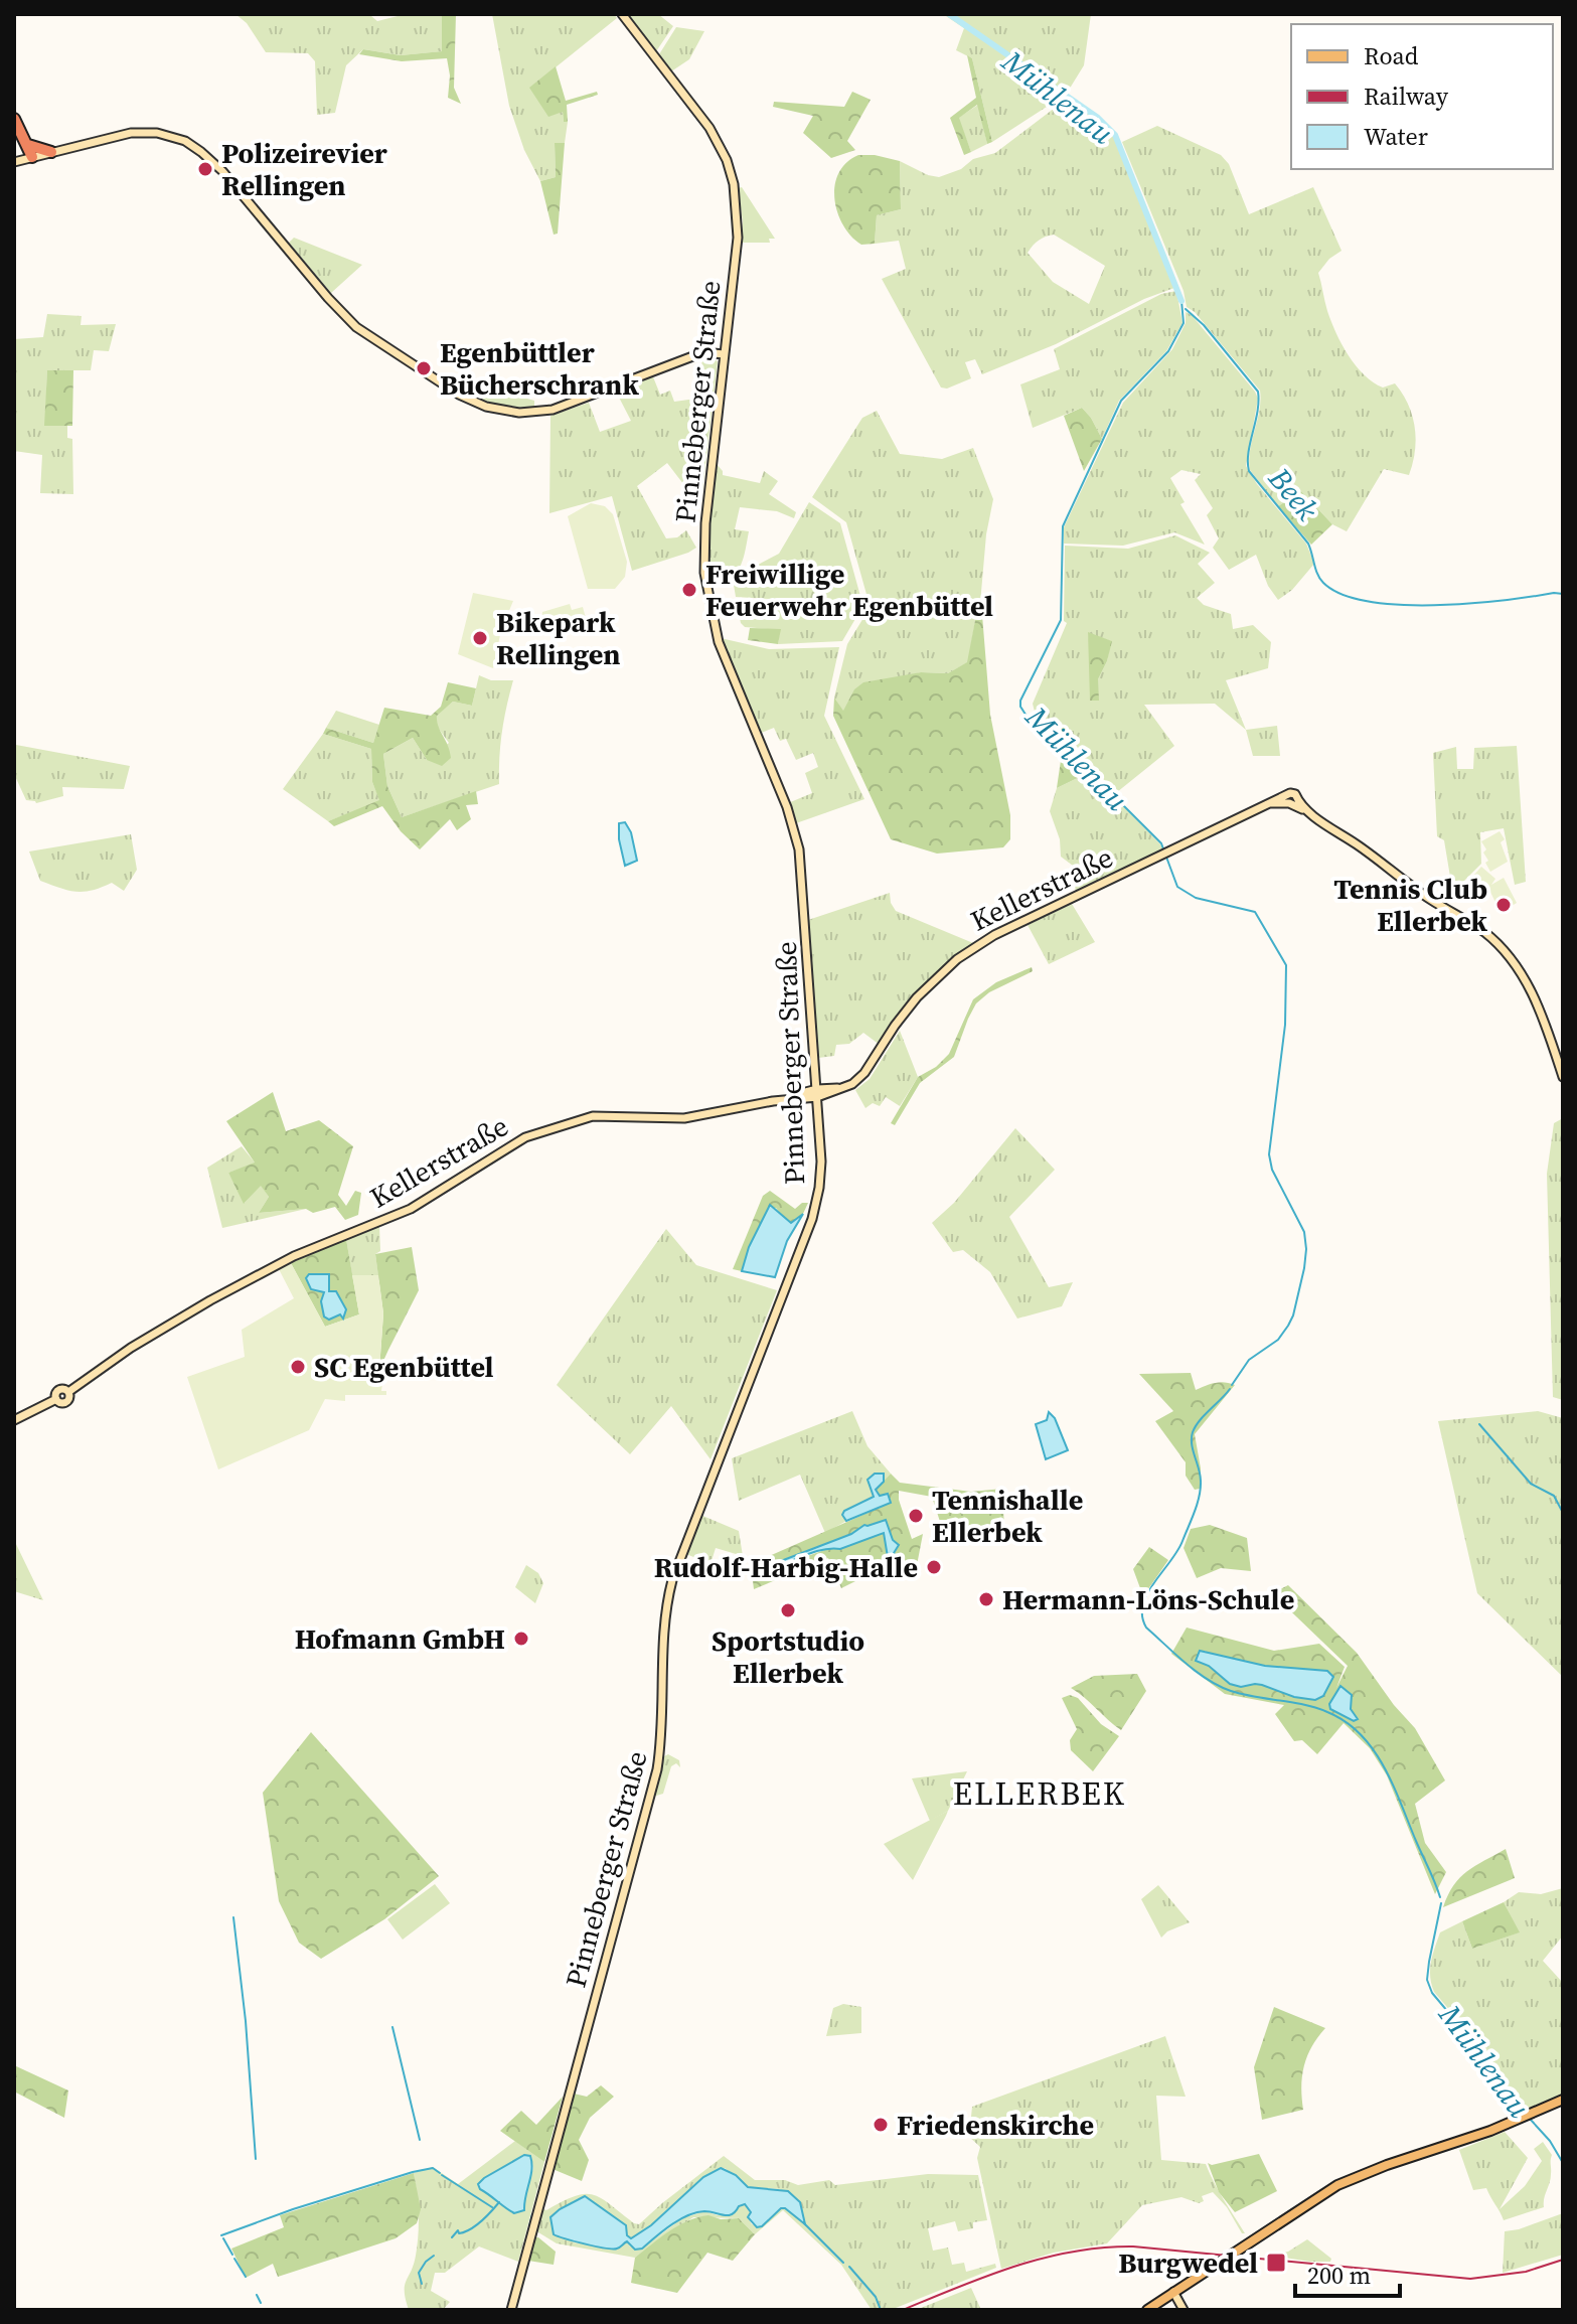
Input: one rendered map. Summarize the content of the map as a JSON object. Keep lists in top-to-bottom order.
{
  "streets": {
    "main road": ["Pinneberger Straße", "Kellerstraße"]
  },
  "crossings": [
    ["Pinneberger Straße", "Kellerstraße"]
  ],
  "districts": ["ELLERBEK"],
  "water": ["Mühlenau", "Beek"],
  "places": {
    "other": [
      "Polizeirevier Rellingen",
      "Egenbüttler Bücherschrank",
      "Freiwillige Feuerwehr Egenbüttel",
      "Bikepark Rellingen",
      "Tennis Club Ellerbek",
      "SC Egenbüttel",
      "Tennishalle Ellerbek",
      "Rudolf-Harbig-Halle",
      "Hermann-Löns-Schule",
      "Sportstudio Ellerbek",
      "Hofmann GmbH",
      "Friedenskirche"
    ],
    "transit": ["Burgwedel"]
  },
  "legend": ["Road", "Railway", "Water"],
  "scale_bar": "200 m"
}
